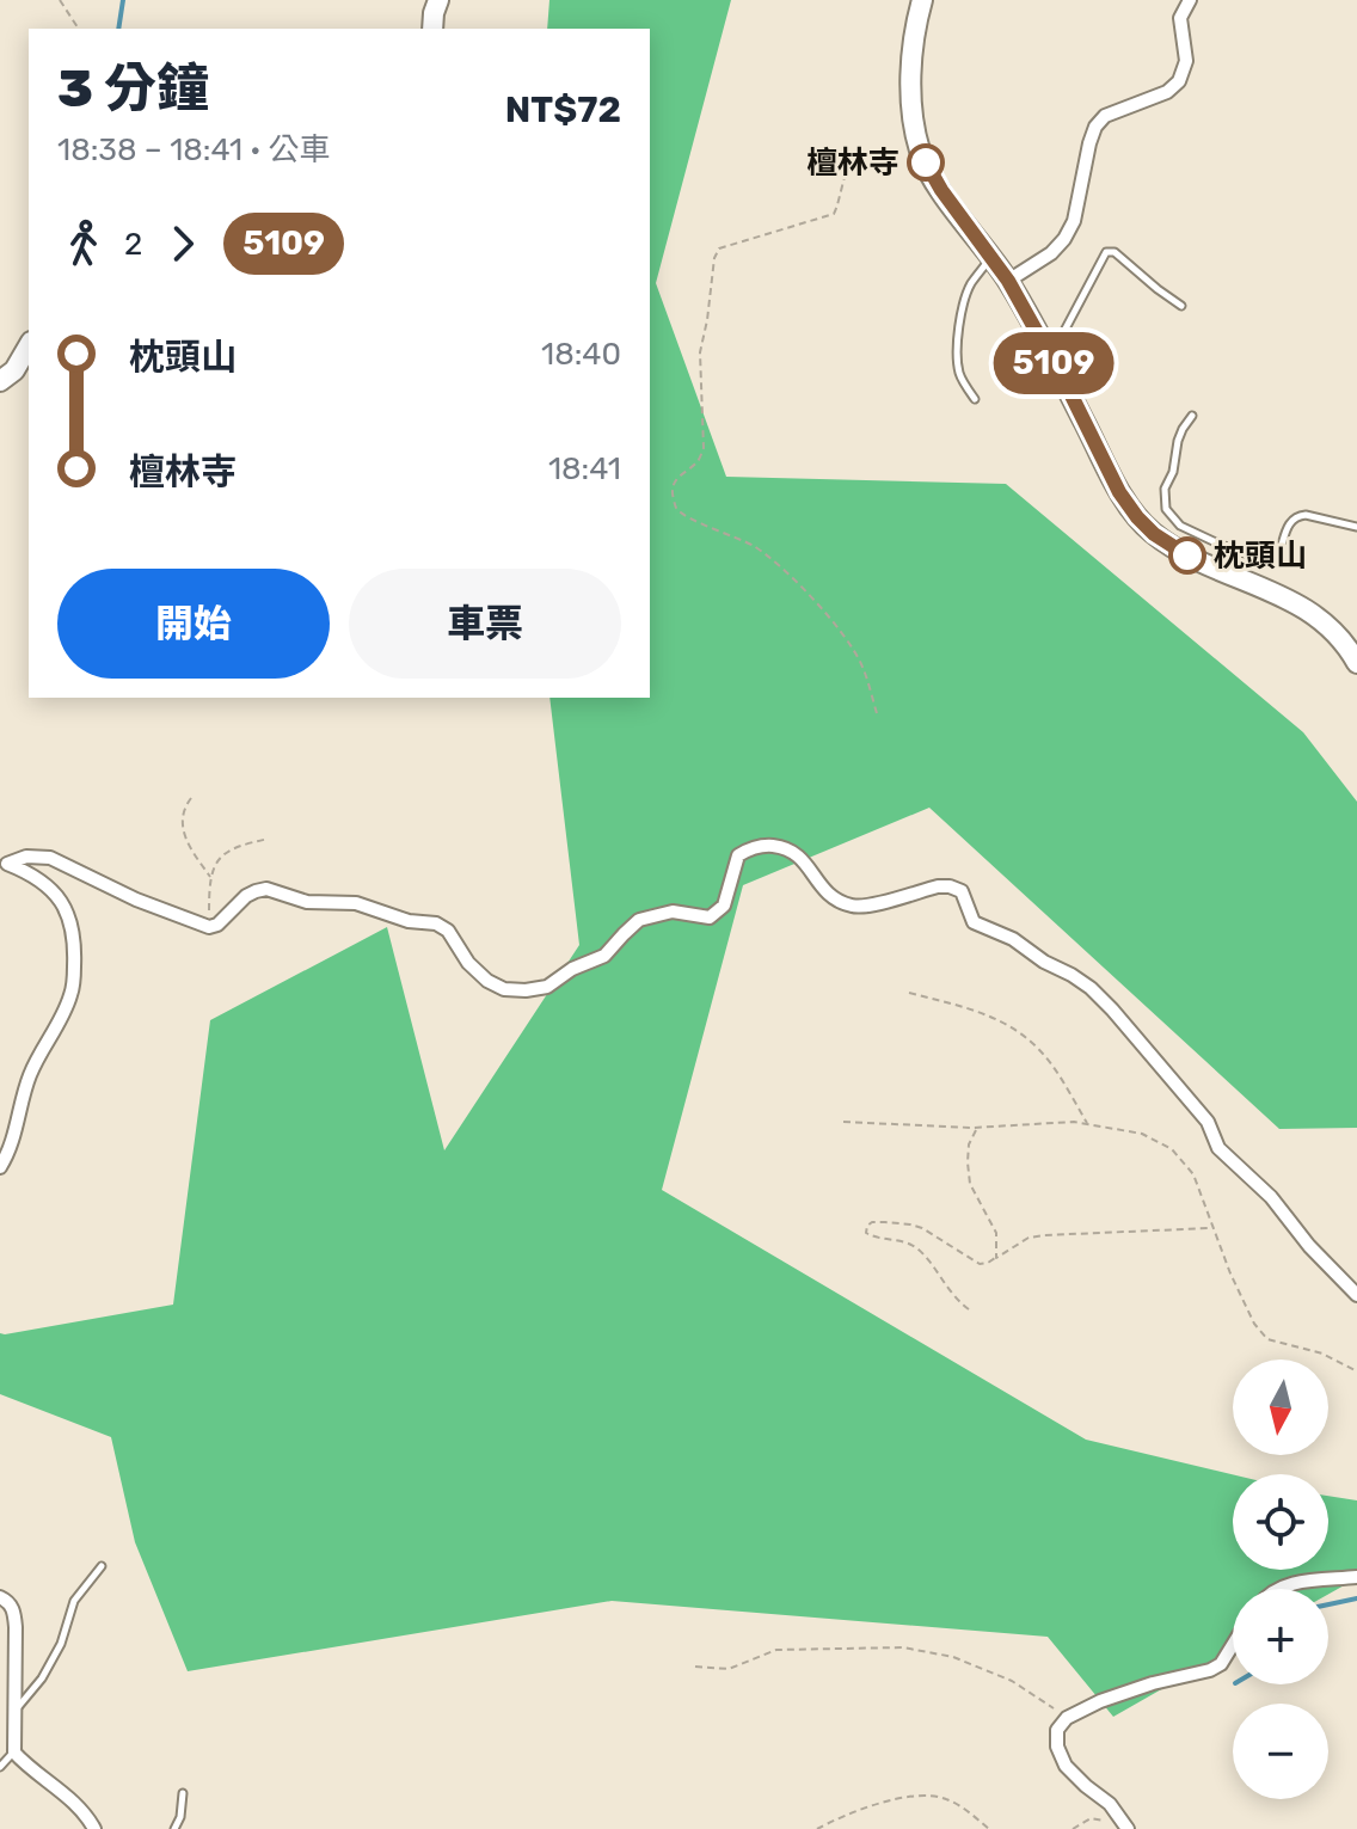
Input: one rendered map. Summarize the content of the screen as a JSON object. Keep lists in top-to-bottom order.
{
  "places": ["檀林寺", "枕頭山"],
  "lines": ["bus line 5109"],
  "north": "bottom",
  "page": {
    "on_map": "5109",
    "heading": ["3 分鐘", "18:38 – 18:41 · 公車", "NT$72"],
    "legs": ["2", "5109"],
    "list": [
      {
        "name": "枕頭山",
        "value": "18:40"
      },
      {
        "name": "檀林寺",
        "value": "18:41"
      }
    ],
    "buttons": ["開始", "車票"],
    "map_buttons": ["+", "−"]
  }
}
